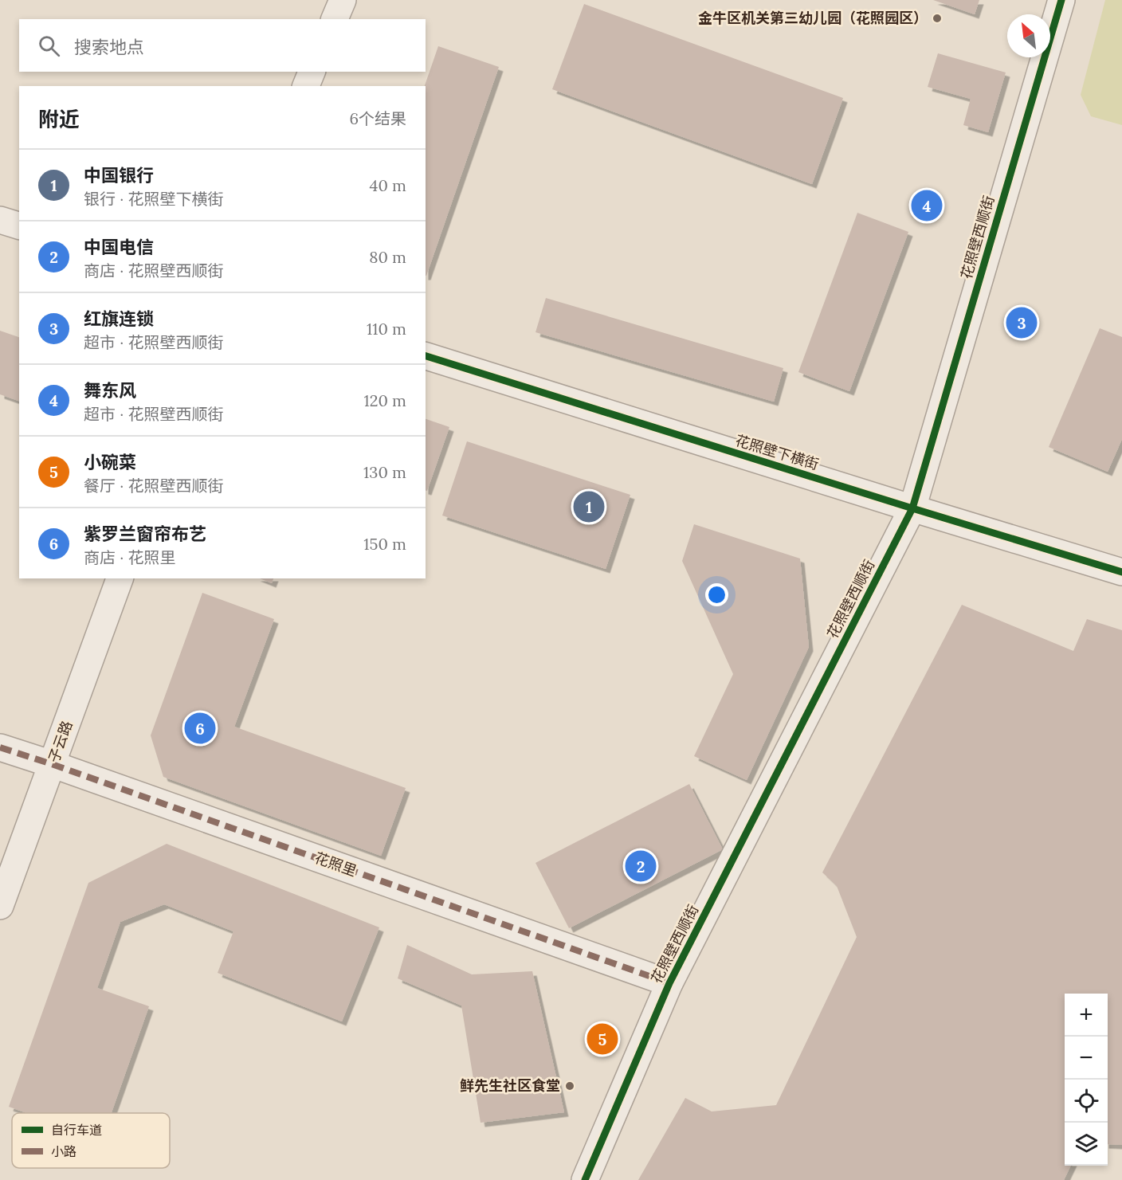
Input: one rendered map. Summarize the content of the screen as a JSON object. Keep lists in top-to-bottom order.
{
  "streets": {
    "street": [
      "花照壁西顺街",
      "花照壁下横街",
      "子云路",
      "花照里"
    ]
  },
  "crossings": [
    ["花照壁西顺街", "花照壁下横街"],
    ["花照壁西顺街", "花照里"],
    ["子云路", "花照里"]
  ],
  "places": ["金牛区机关第三幼儿园（花照园区）", "鲜先生社区食堂"],
  "legend": ["自行车道", "小路"],
  "north": "top left",
  "page": {
    "search": "搜索地点",
    "heading": ["附近", "6个结果"],
    "list": [
      {
        "mark": "1",
        "name": "中国银行",
        "note": "银行 · 花照壁下横街",
        "value": "40 m"
      },
      {
        "mark": "2",
        "name": "中国电信",
        "note": "商店 · 花照壁西顺街",
        "value": "80 m"
      },
      {
        "mark": "3",
        "name": "红旗连锁",
        "note": "超市 · 花照壁西顺街",
        "value": "110 m"
      },
      {
        "mark": "4",
        "name": "舞东风",
        "note": "超市 · 花照壁西顺街",
        "value": "120 m"
      },
      {
        "mark": "5",
        "name": "小碗菜",
        "note": "餐厅 · 花照壁西顺街",
        "value": "130 m"
      },
      {
        "mark": "6",
        "name": "紫罗兰窗帘布艺",
        "note": "商店 · 花照里",
        "value": "150 m"
      }
    ],
    "pins": [
      "4",
      "3",
      "1",
      "6",
      "2",
      "5"
    ],
    "map_buttons": ["+", "−"]
  }
}
